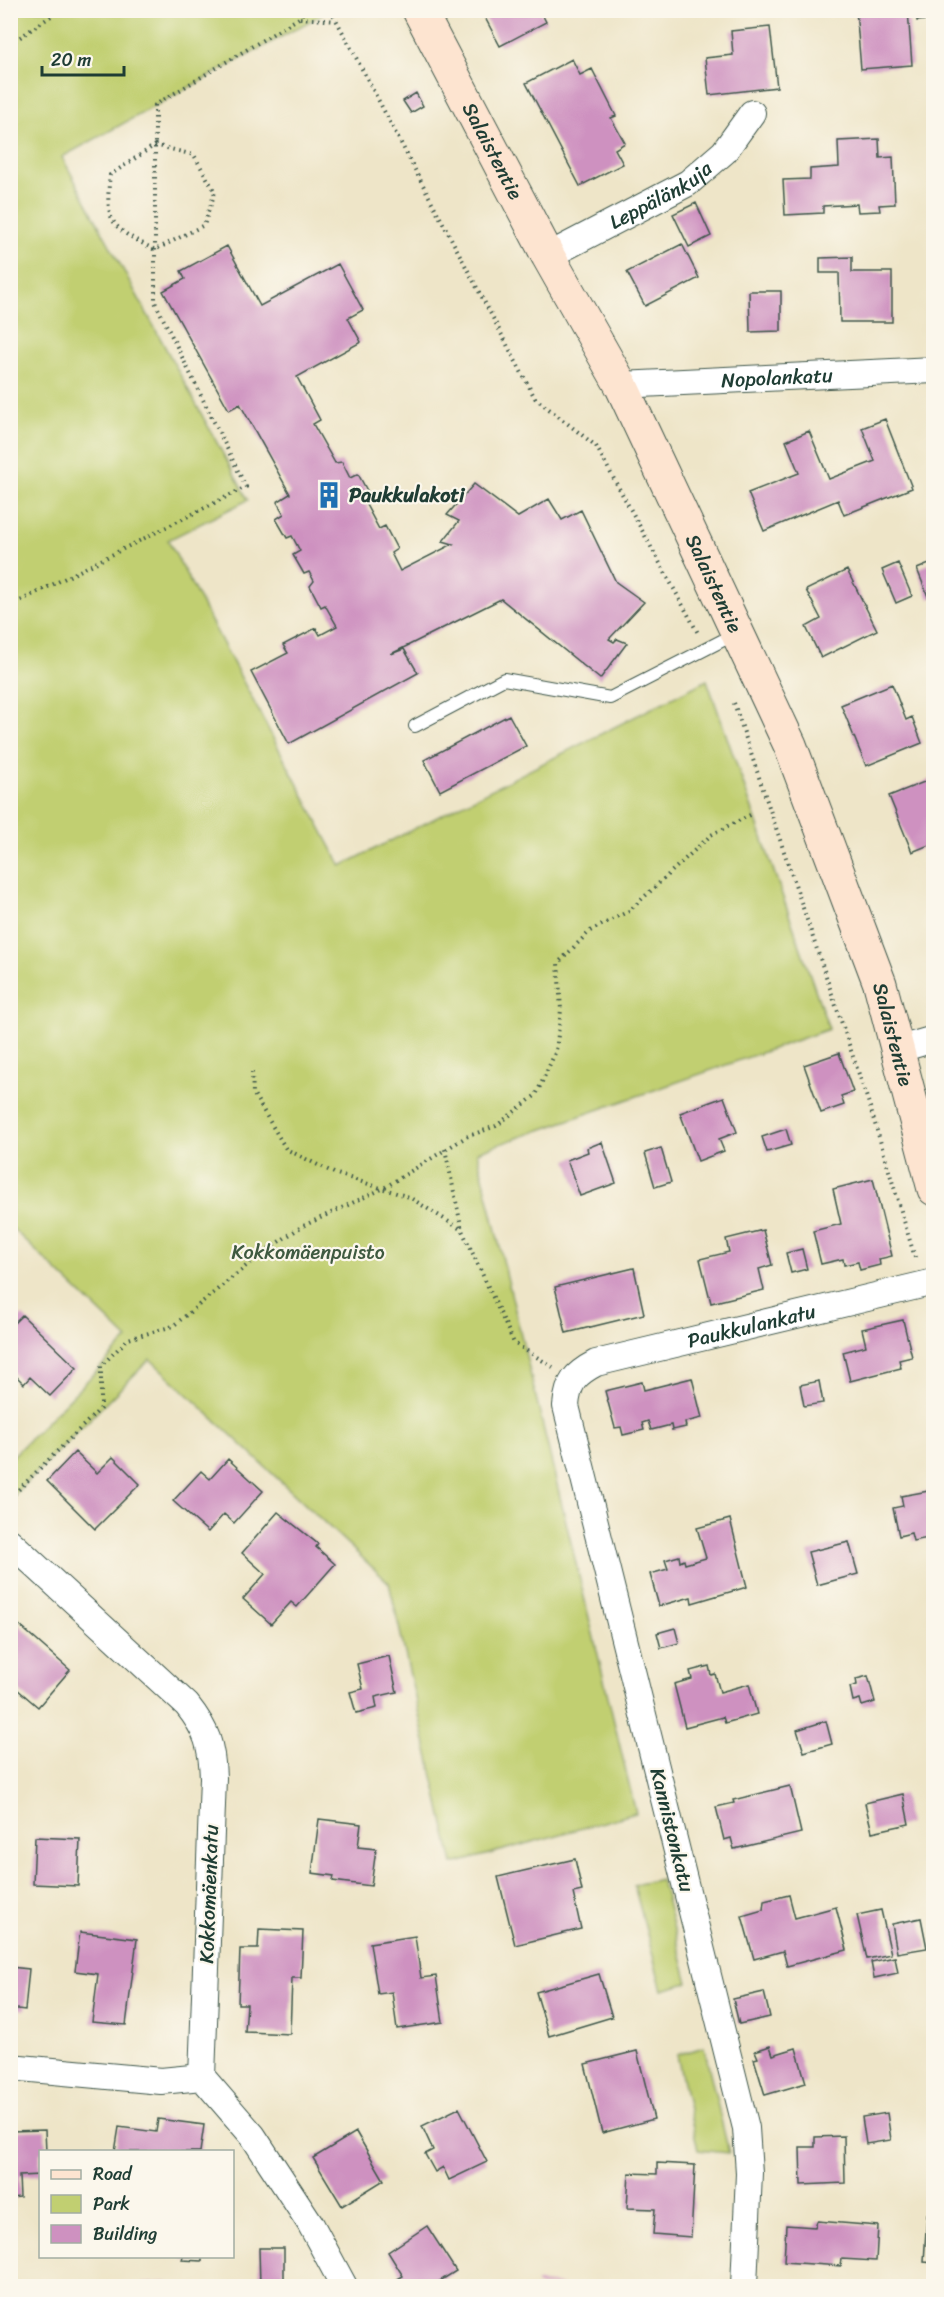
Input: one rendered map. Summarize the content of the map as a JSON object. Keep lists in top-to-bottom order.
{
  "streets": {
    "street": [
      "Salaistentie",
      "Leppälänkuja",
      "Nopolankatu",
      "Paukkulankatu",
      "Kannistonkatu",
      "Kokkomäenkatu"
    ]
  },
  "crossings": [
    ["Salaistentie", "Leppälänkuja"],
    ["Salaistentie", "Nopolankatu"],
    ["Paukkulankatu", "Kannistonkatu"]
  ],
  "parks": ["Kokkomäenpuisto"],
  "places": {
    "building": ["Paukkulakoti"]
  },
  "legend": ["Road", "Park", "Building"],
  "scale_bar": "20 m"
}
